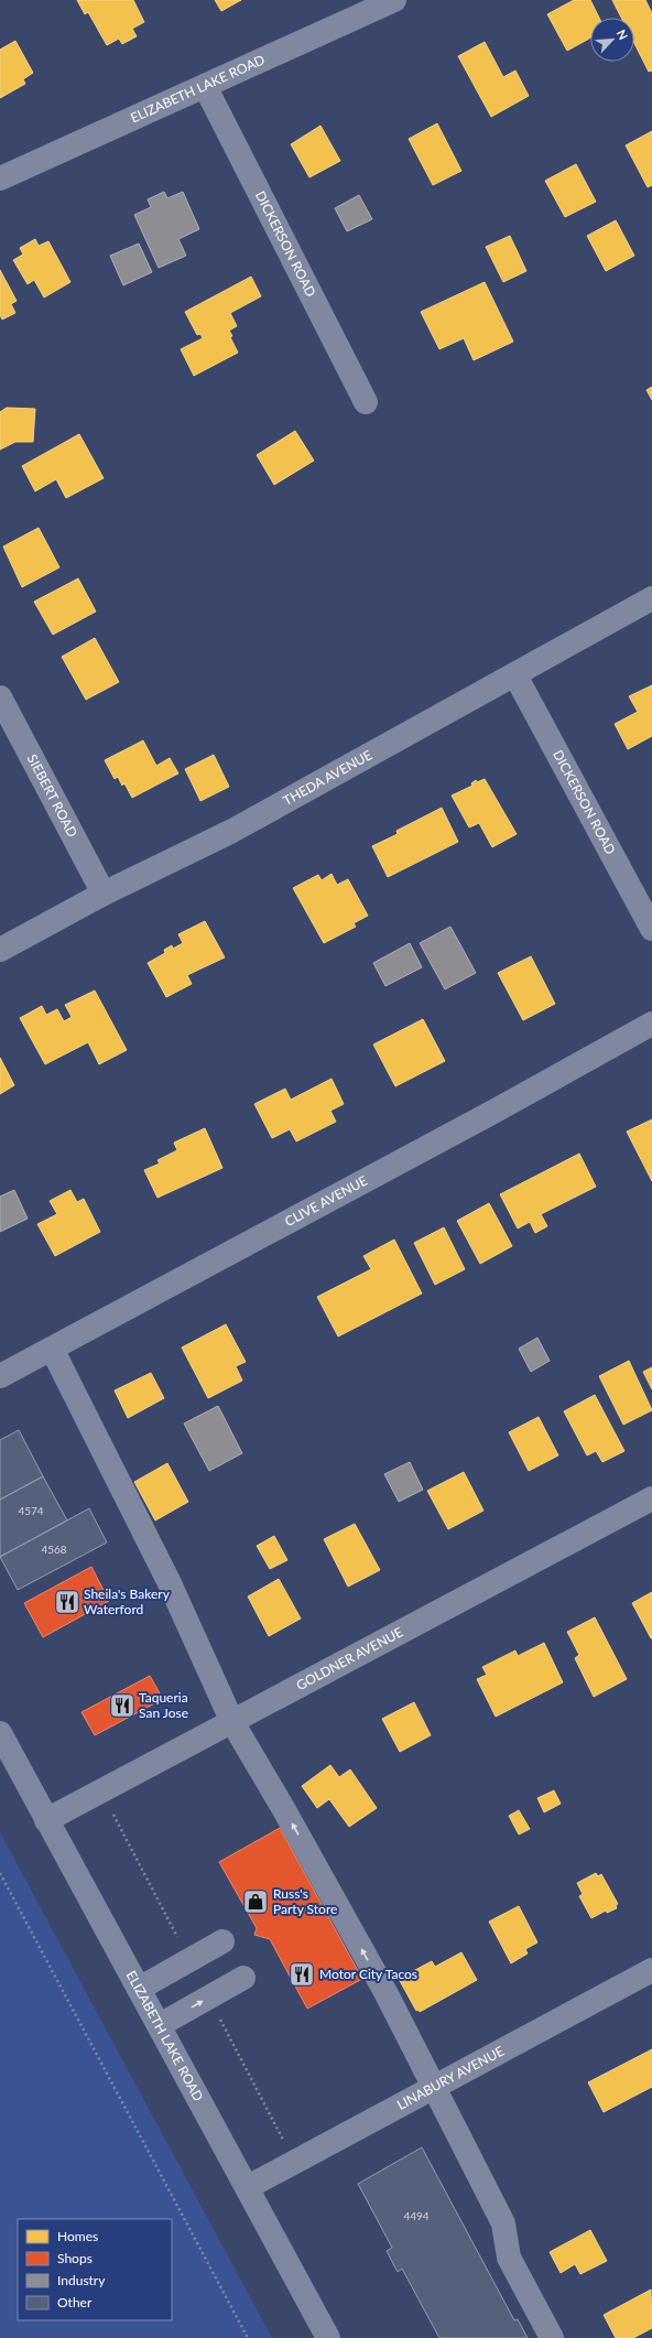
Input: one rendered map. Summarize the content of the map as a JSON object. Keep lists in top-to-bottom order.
{
  "streets": {
    "main road": ["ELIZABETH LAKE ROAD"],
    "street": [
      "DICKERSON ROAD",
      "THEDA AVENUE",
      "SIEBERT ROAD",
      "CLIVE AVENUE",
      "GOLDNER AVENUE",
      "LINABURY AVENUE"
    ]
  },
  "crossings": [
    ["ELIZABETH LAKE ROAD", "DICKERSON ROAD"],
    ["ELIZABETH LAKE ROAD", "GOLDNER AVENUE"],
    ["ELIZABETH LAKE ROAD", "LINABURY AVENUE"],
    ["DICKERSON ROAD", "THEDA AVENUE"],
    ["THEDA AVENUE", "SIEBERT ROAD"]
  ],
  "places": {
    "restaurant": ["Sheila's Bakery Waterford", "Taqueria San Jose", "Motor City Tacos"],
    "shop": ["Russ's Party Store"]
  },
  "house_numbers": ["4574", "4568", "4494"],
  "legend": [
    "Homes",
    "Shops",
    "Industry",
    "Other"
  ],
  "north": "top right"
}
